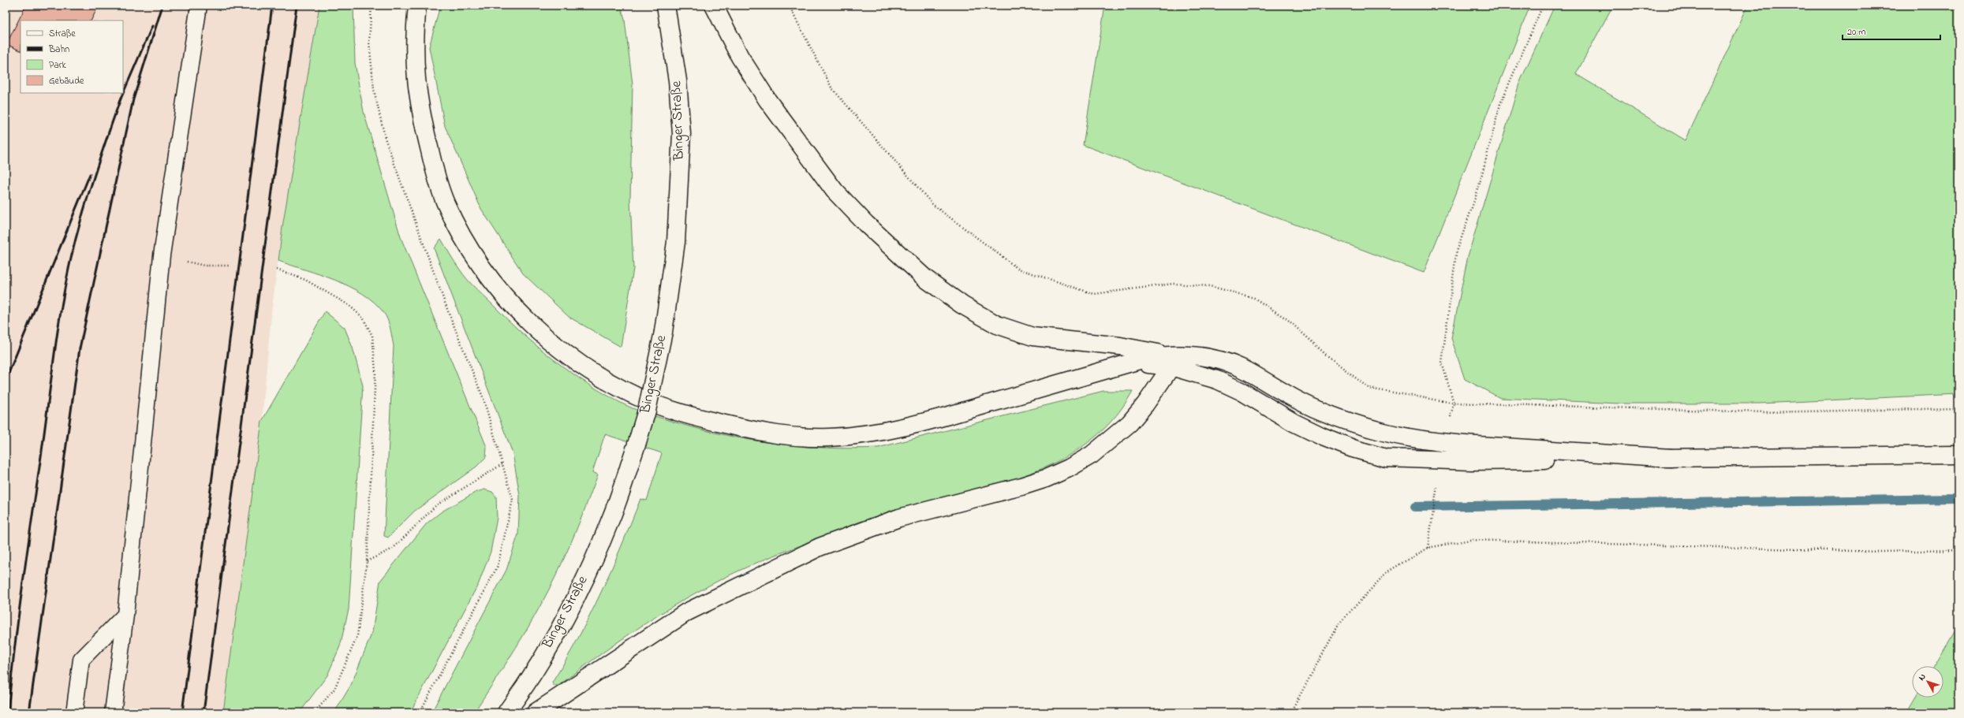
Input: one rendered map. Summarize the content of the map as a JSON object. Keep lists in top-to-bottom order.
{
  "streets": {
    "main road": ["Binger Straße"]
  },
  "legend": [
    "Straße",
    "Bahn",
    "Park",
    "Gebäude"
  ],
  "scale_bar": "20 m",
  "north": "top left"
}
